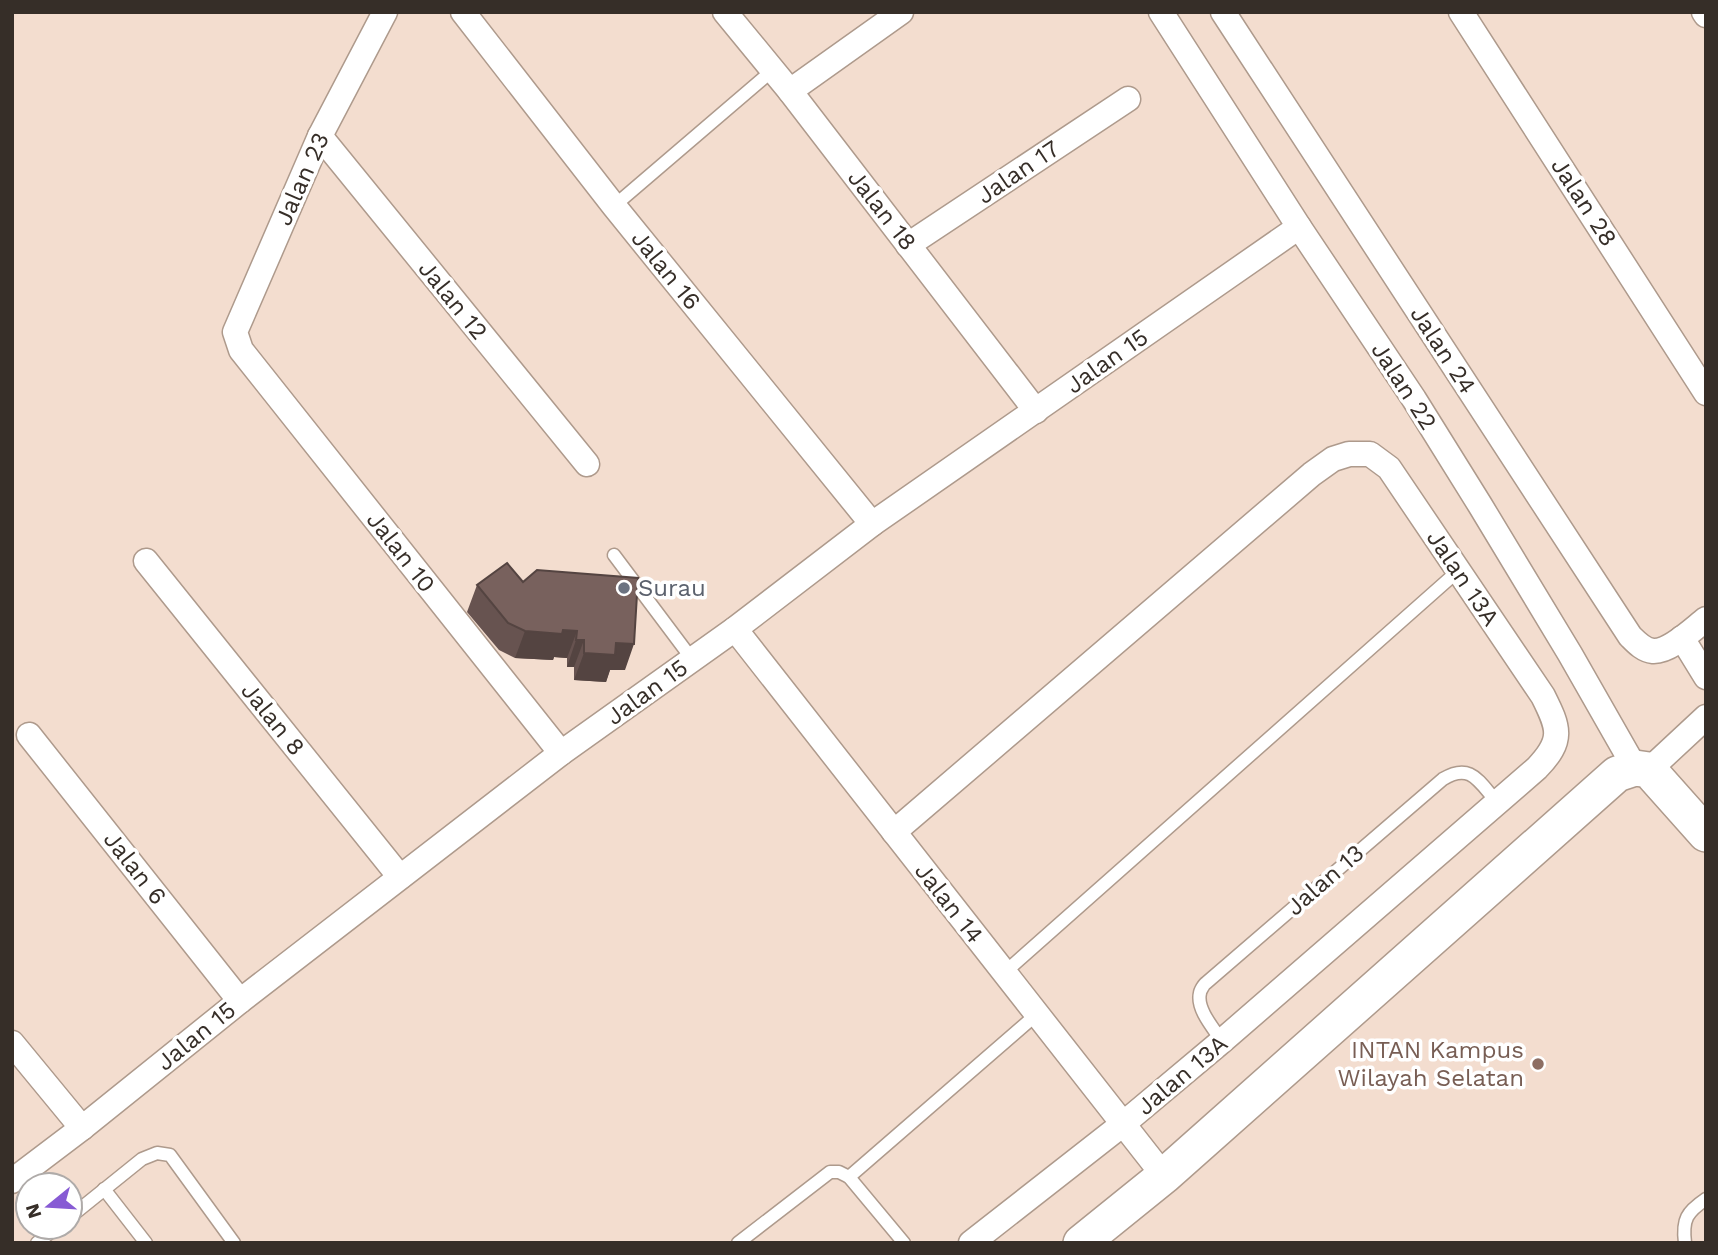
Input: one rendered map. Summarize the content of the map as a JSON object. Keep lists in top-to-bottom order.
{
  "streets": {
    "street": [
      "Jalan 17",
      "Jalan 23",
      "Jalan 28",
      "Jalan 18",
      "Jalan 16",
      "Jalan 12",
      "Jalan 24",
      "Jalan 15",
      "Jalan 22",
      "Jalan 10",
      "Jalan 13A",
      "Jalan 8",
      "Jalan 6",
      "Jalan 14"
    ],
    "lane": ["Jalan 13"]
  },
  "crossings": [
    ["Jalan 17", "Jalan 18"],
    ["Jalan 23", "Jalan 12"],
    ["Jalan 23", "Jalan 10"],
    ["Jalan 18", "Jalan 15"],
    ["Jalan 16", "Jalan 15"],
    ["Jalan 15", "Jalan 22"],
    ["Jalan 15", "Jalan 10"],
    ["Jalan 15", "Jalan 8"],
    ["Jalan 15", "Jalan 6"],
    ["Jalan 15", "Jalan 14"],
    ["Jalan 13A", "Jalan 13"],
    ["Jalan 13A", "Jalan 14"]
  ],
  "places": ["Surau", "INTAN Kampus Wilayah Selatan"],
  "north": "left"
}
